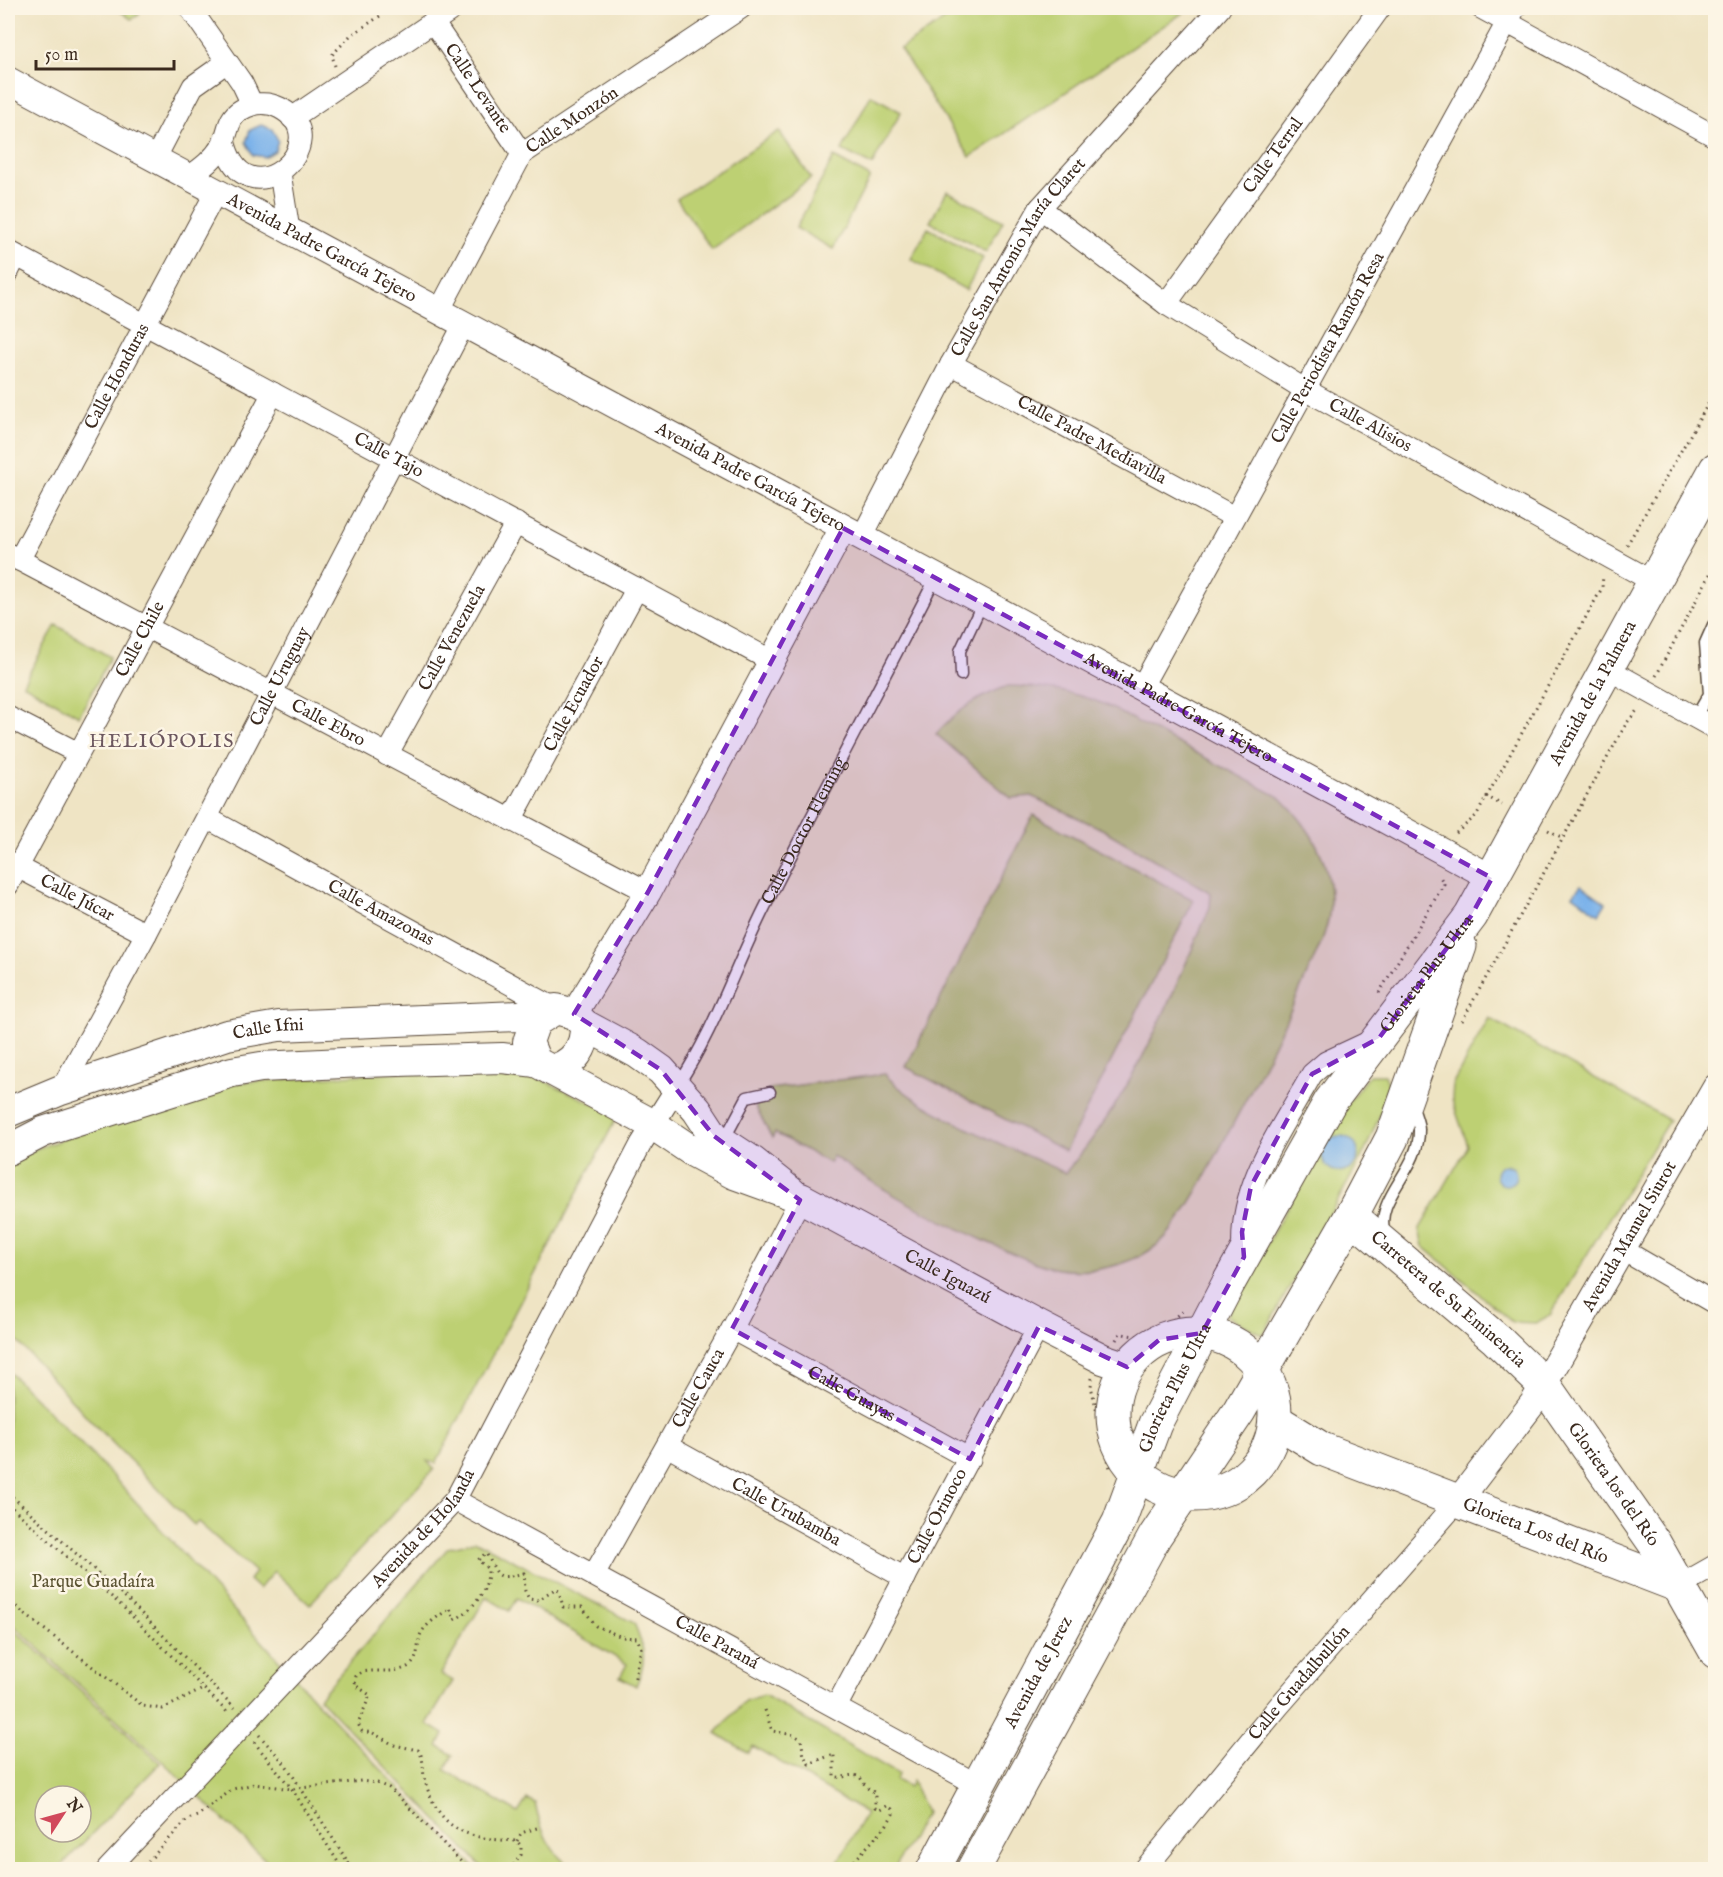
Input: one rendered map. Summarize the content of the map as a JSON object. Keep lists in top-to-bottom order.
{
  "streets": {
    "main road": [
      "Avenida de la Palmera",
      "Glorieta Plus Ultra",
      "Calle Ifni",
      "Calle Iguazú",
      "Carretera de Su Eminencia",
      "Glorieta los del Río",
      "Glorieta Los del Río",
      "Avenida de Jerez"
    ],
    "street": [
      "Calle Levante",
      "Calle Monzón",
      "Calle Terral",
      "Avenida Padre García Tejero",
      "Calle San Antonio María Claret",
      "Calle Periodista Ramón Resa",
      "Calle Honduras",
      "Calle Alisios",
      "Calle Padre Mediavilla",
      "Calle Tajo",
      "Calle Chile",
      "Calle Venezuela",
      "Calle Uruguay",
      "Calle Ecuador",
      "Calle Ebro",
      "Calle Júcar",
      "Calle Amazonas",
      "Avenida Manuel Siurot",
      "Calle Cauca",
      "Calle Guayas",
      "Calle Urubamba",
      "Calle Orinoco",
      "Avenida de Holanda",
      "Calle Paraná",
      "Calle Guadalbullón"
    ],
    "lane": ["Calle Doctor Fleming"]
  },
  "crossings": [
    ["Calle Levante", "Calle Monzón"],
    ["Calle Monzón", "Avenida Padre García Tejero"],
    ["Calle Terral", "Calle Alisios"],
    ["Avenida Padre García Tejero", "Calle San Antonio María Claret"],
    ["Avenida Padre García Tejero", "Calle Periodista Ramón Resa"],
    ["Avenida Padre García Tejero", "Calle Honduras"],
    ["Avenida Padre García Tejero", "Calle Uruguay"],
    ["Avenida Padre García Tejero", "Avenida de la Palmera"],
    ["Avenida Padre García Tejero", "Calle Doctor Fleming"],
    ["Calle San Antonio María Claret", "Calle Alisios"],
    ["Calle San Antonio María Claret", "Calle Padre Mediavilla"],
    ["Calle Periodista Ramón Resa", "Calle Alisios"],
    ["Calle Periodista Ramón Resa", "Calle Padre Mediavilla"],
    ["Calle Honduras", "Calle Tajo"],
    ["Calle Honduras", "Calle Ebro"],
    ["Calle Alisios", "Avenida de la Palmera"],
    ["Calle Tajo", "Calle Chile"],
    ["Calle Tajo", "Calle Venezuela"],
    ["Calle Tajo", "Calle Uruguay"],
    ["Calle Tajo", "Calle Ecuador"],
    ["Calle Chile", "Calle Ebro"],
    ["Calle Chile", "Calle Júcar"],
    ["Calle Venezuela", "Calle Ebro"],
    ["Calle Uruguay", "Calle Ebro"],
    ["Calle Uruguay", "Calle Júcar"],
    ["Calle Uruguay", "Calle Amazonas"],
    ["Calle Uruguay", "Calle Ifni"],
    ["Avenida de la Palmera", "Glorieta Plus Ultra"],
    ["Calle Ecuador", "Calle Ebro"],
    ["Calle Doctor Fleming", "Calle Iguazú"],
    ["Calle Doctor Fleming", "Avenida de Holanda"],
    ["Calle Amazonas", "Calle Ifni"],
    ["Calle Amazonas", "Calle Iguazú"],
    ["Glorieta Plus Ultra", "Carretera de Su Eminencia"],
    ["Glorieta Plus Ultra", "Avenida de Jerez"],
    ["Calle Ifni", "Calle Iguazú"],
    ["Avenida Manuel Siurot", "Carretera de Su Eminencia"],
    ["Avenida Manuel Siurot", "Glorieta los del Río"],
    ["Avenida Manuel Siurot", "Glorieta Los del Río"],
    ["Calle Iguazú", "Calle Cauca"],
    ["Calle Iguazú", "Calle Orinoco"],
    ["Calle Iguazú", "Avenida de Holanda"],
    ["Carretera de Su Eminencia", "Glorieta los del Río"],
    ["Carretera de Su Eminencia", "Glorieta Los del Río"],
    ["Calle Cauca", "Calle Guayas"],
    ["Calle Cauca", "Calle Urubamba"],
    ["Calle Cauca", "Calle Paraná"],
    ["Calle Guayas", "Calle Orinoco"],
    ["Glorieta los del Río", "Glorieta Los del Río"],
    ["Calle Urubamba", "Calle Orinoco"],
    ["Calle Orinoco", "Calle Paraná"],
    ["Avenida de Holanda", "Calle Paraná"],
    ["Glorieta Los del Río", "Calle Guadalbullón"],
    ["Calle Paraná", "Avenida de Jerez"]
  ],
  "districts": ["HELIÓPOLIS"],
  "parks": ["Parque Guadaíra"],
  "scale_bar": "50 m",
  "north": "top right"
}
